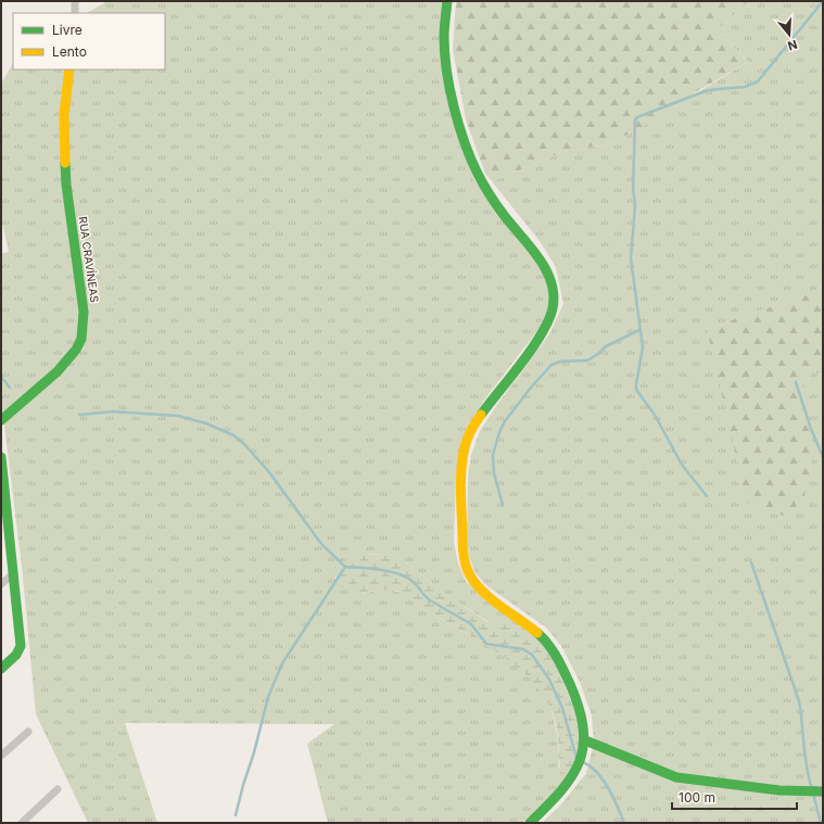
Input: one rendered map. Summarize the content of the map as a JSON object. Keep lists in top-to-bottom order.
{
  "streets": {
    "street": ["RUA CRAVÍNEAS"]
  },
  "legend": ["Livre", "Lento"],
  "scale_bar": "100 m",
  "north": "bottom"
}
